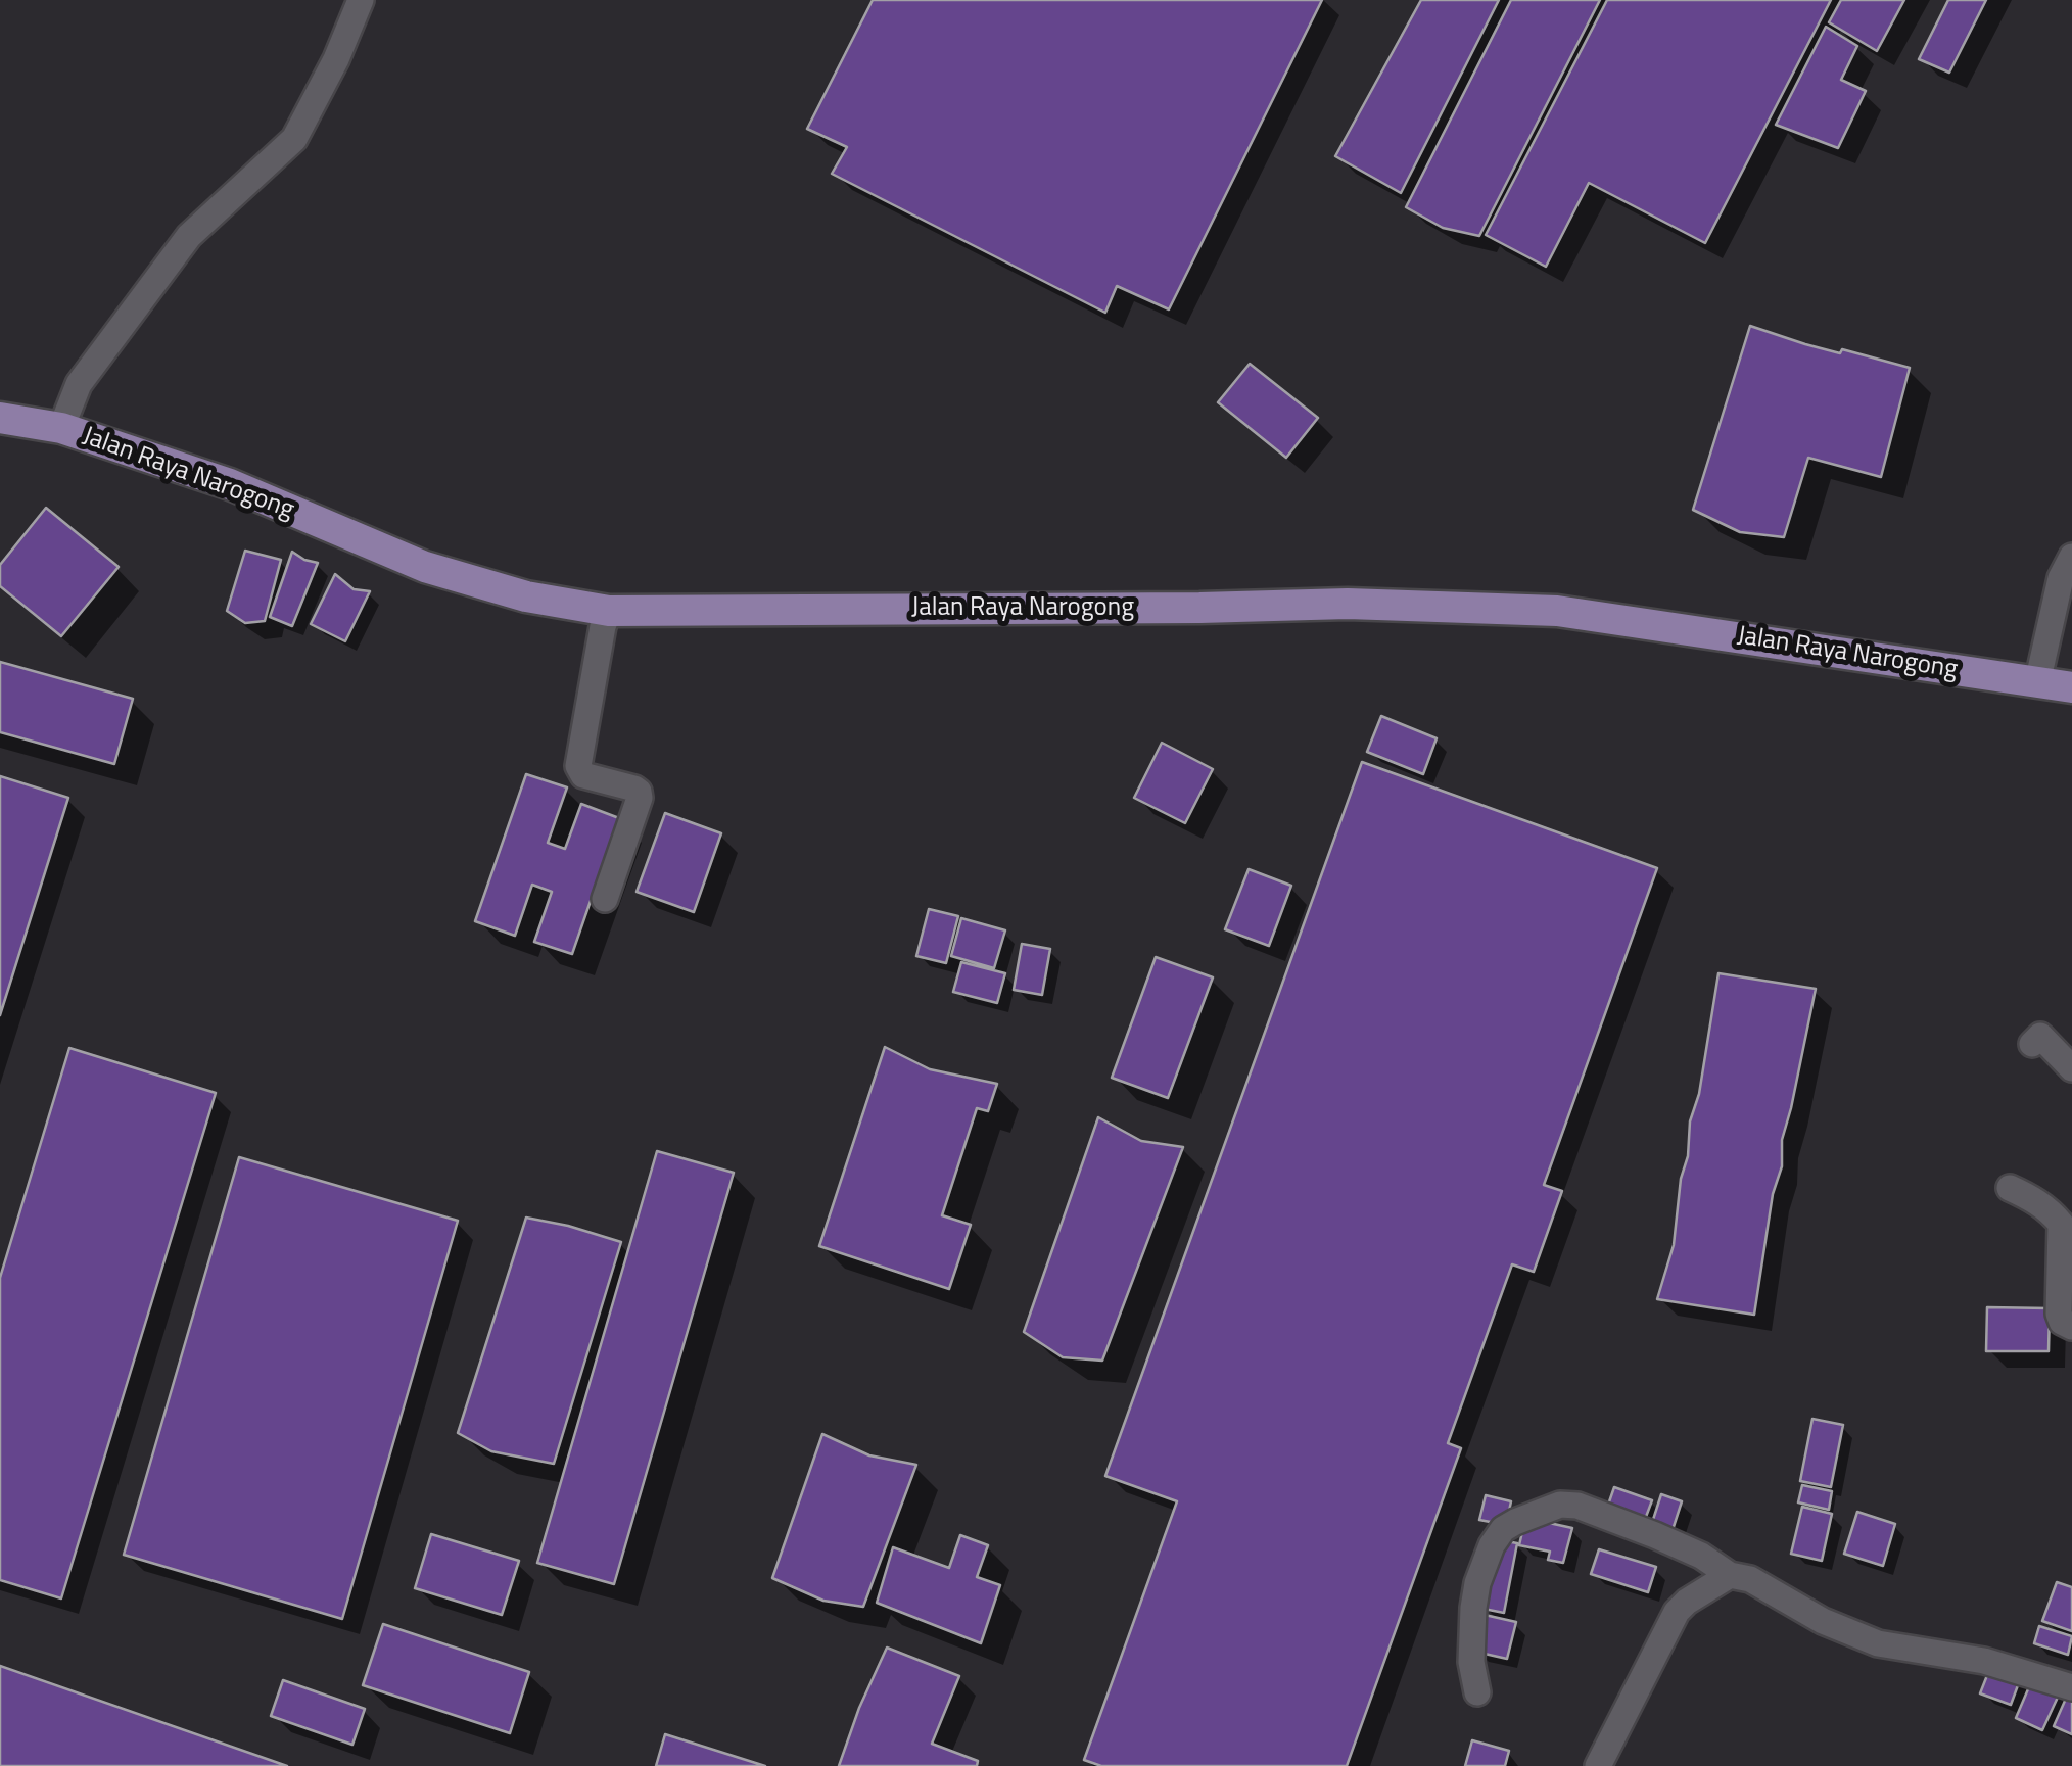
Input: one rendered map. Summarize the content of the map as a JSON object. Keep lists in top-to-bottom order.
{
  "streets": {
    "main road": ["Jalan Raya Narogong"]
  }
}
